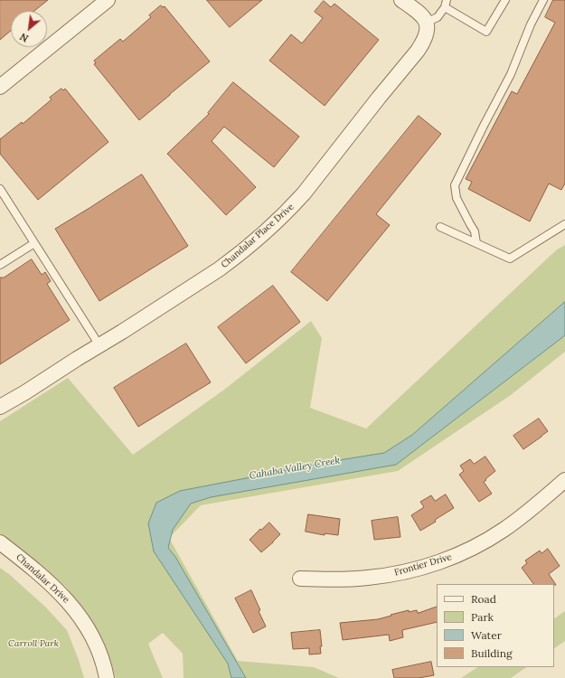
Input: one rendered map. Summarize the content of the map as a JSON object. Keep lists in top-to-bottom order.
{
  "streets": {
    "street": ["Chandalar Place Drive", "Frontier Drive", "Chandalar Drive"]
  },
  "water": ["Cahaba Valley Creek"],
  "parks": ["Carroll Park"],
  "legend": [
    "Road",
    "Park",
    "Water",
    "Building"
  ],
  "north": "bottom left"
}
